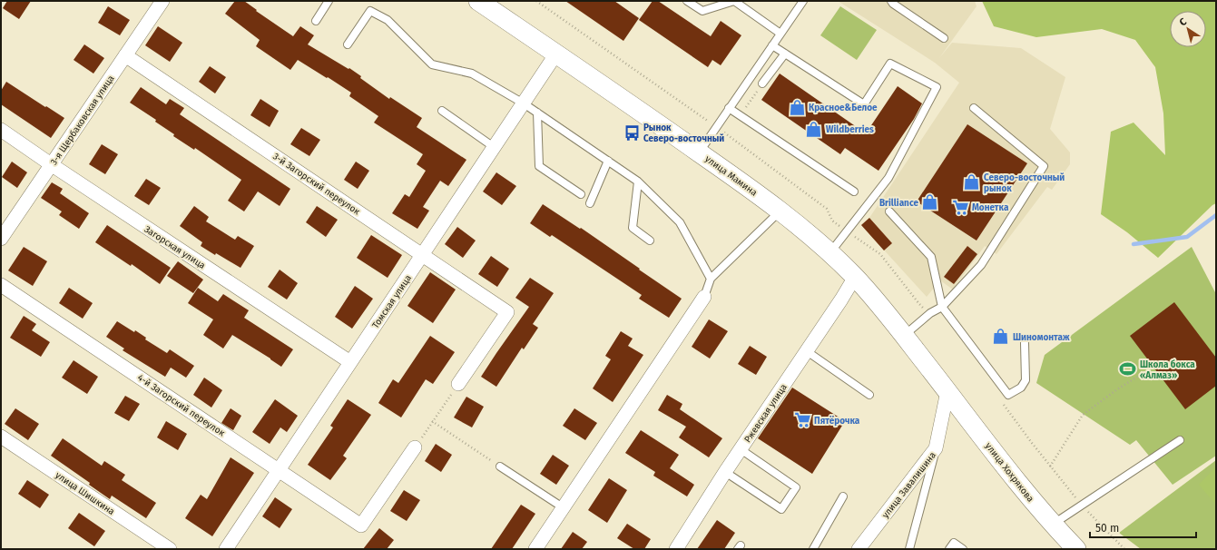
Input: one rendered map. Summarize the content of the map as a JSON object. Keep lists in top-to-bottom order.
{
  "streets": {
    "main road": ["улица Мамина", "улица Хохрякова"],
    "street": [
      "3-я Щербаковская улица",
      "3-й Загорский переулок",
      "Загорская улица",
      "Томская улица",
      "4-й Загорский переулок",
      "Ржевская улица",
      "улица Завалишина",
      "улица Шишкина"
    ]
  },
  "crossings": [
    ["3-я Щербаковская улица", "3-й Загорский переулок"],
    ["3-я Щербаковская улица", "Загорская улица"],
    ["улица Мамина", "Томская улица"],
    ["улица Мамина", "Ржевская улица"],
    ["улица Мамина", "улица Хохрякова"],
    ["улица Мамина", "улица Завалишина"],
    ["3-й Загорский переулок", "Томская улица"],
    ["Загорская улица", "Томская улица"],
    ["Томская улица", "4-й Загорский переулок"],
    ["улица Хохрякова", "улица Завалишина"]
  ],
  "places": {
    "shop": [
      "Красное&Белое",
      "Wildberries",
      "Северо-восточный рынок",
      "Brilliance",
      "Шиномонтаж"
    ],
    "bus stop": ["Рынок Северо-восточный"],
    "supermarket": ["Монетка", "Пятёрочка"],
    "sports": ["Школа бокса «Алмаз»"]
  },
  "scale_bar": "50 m",
  "north": "top left"
}
